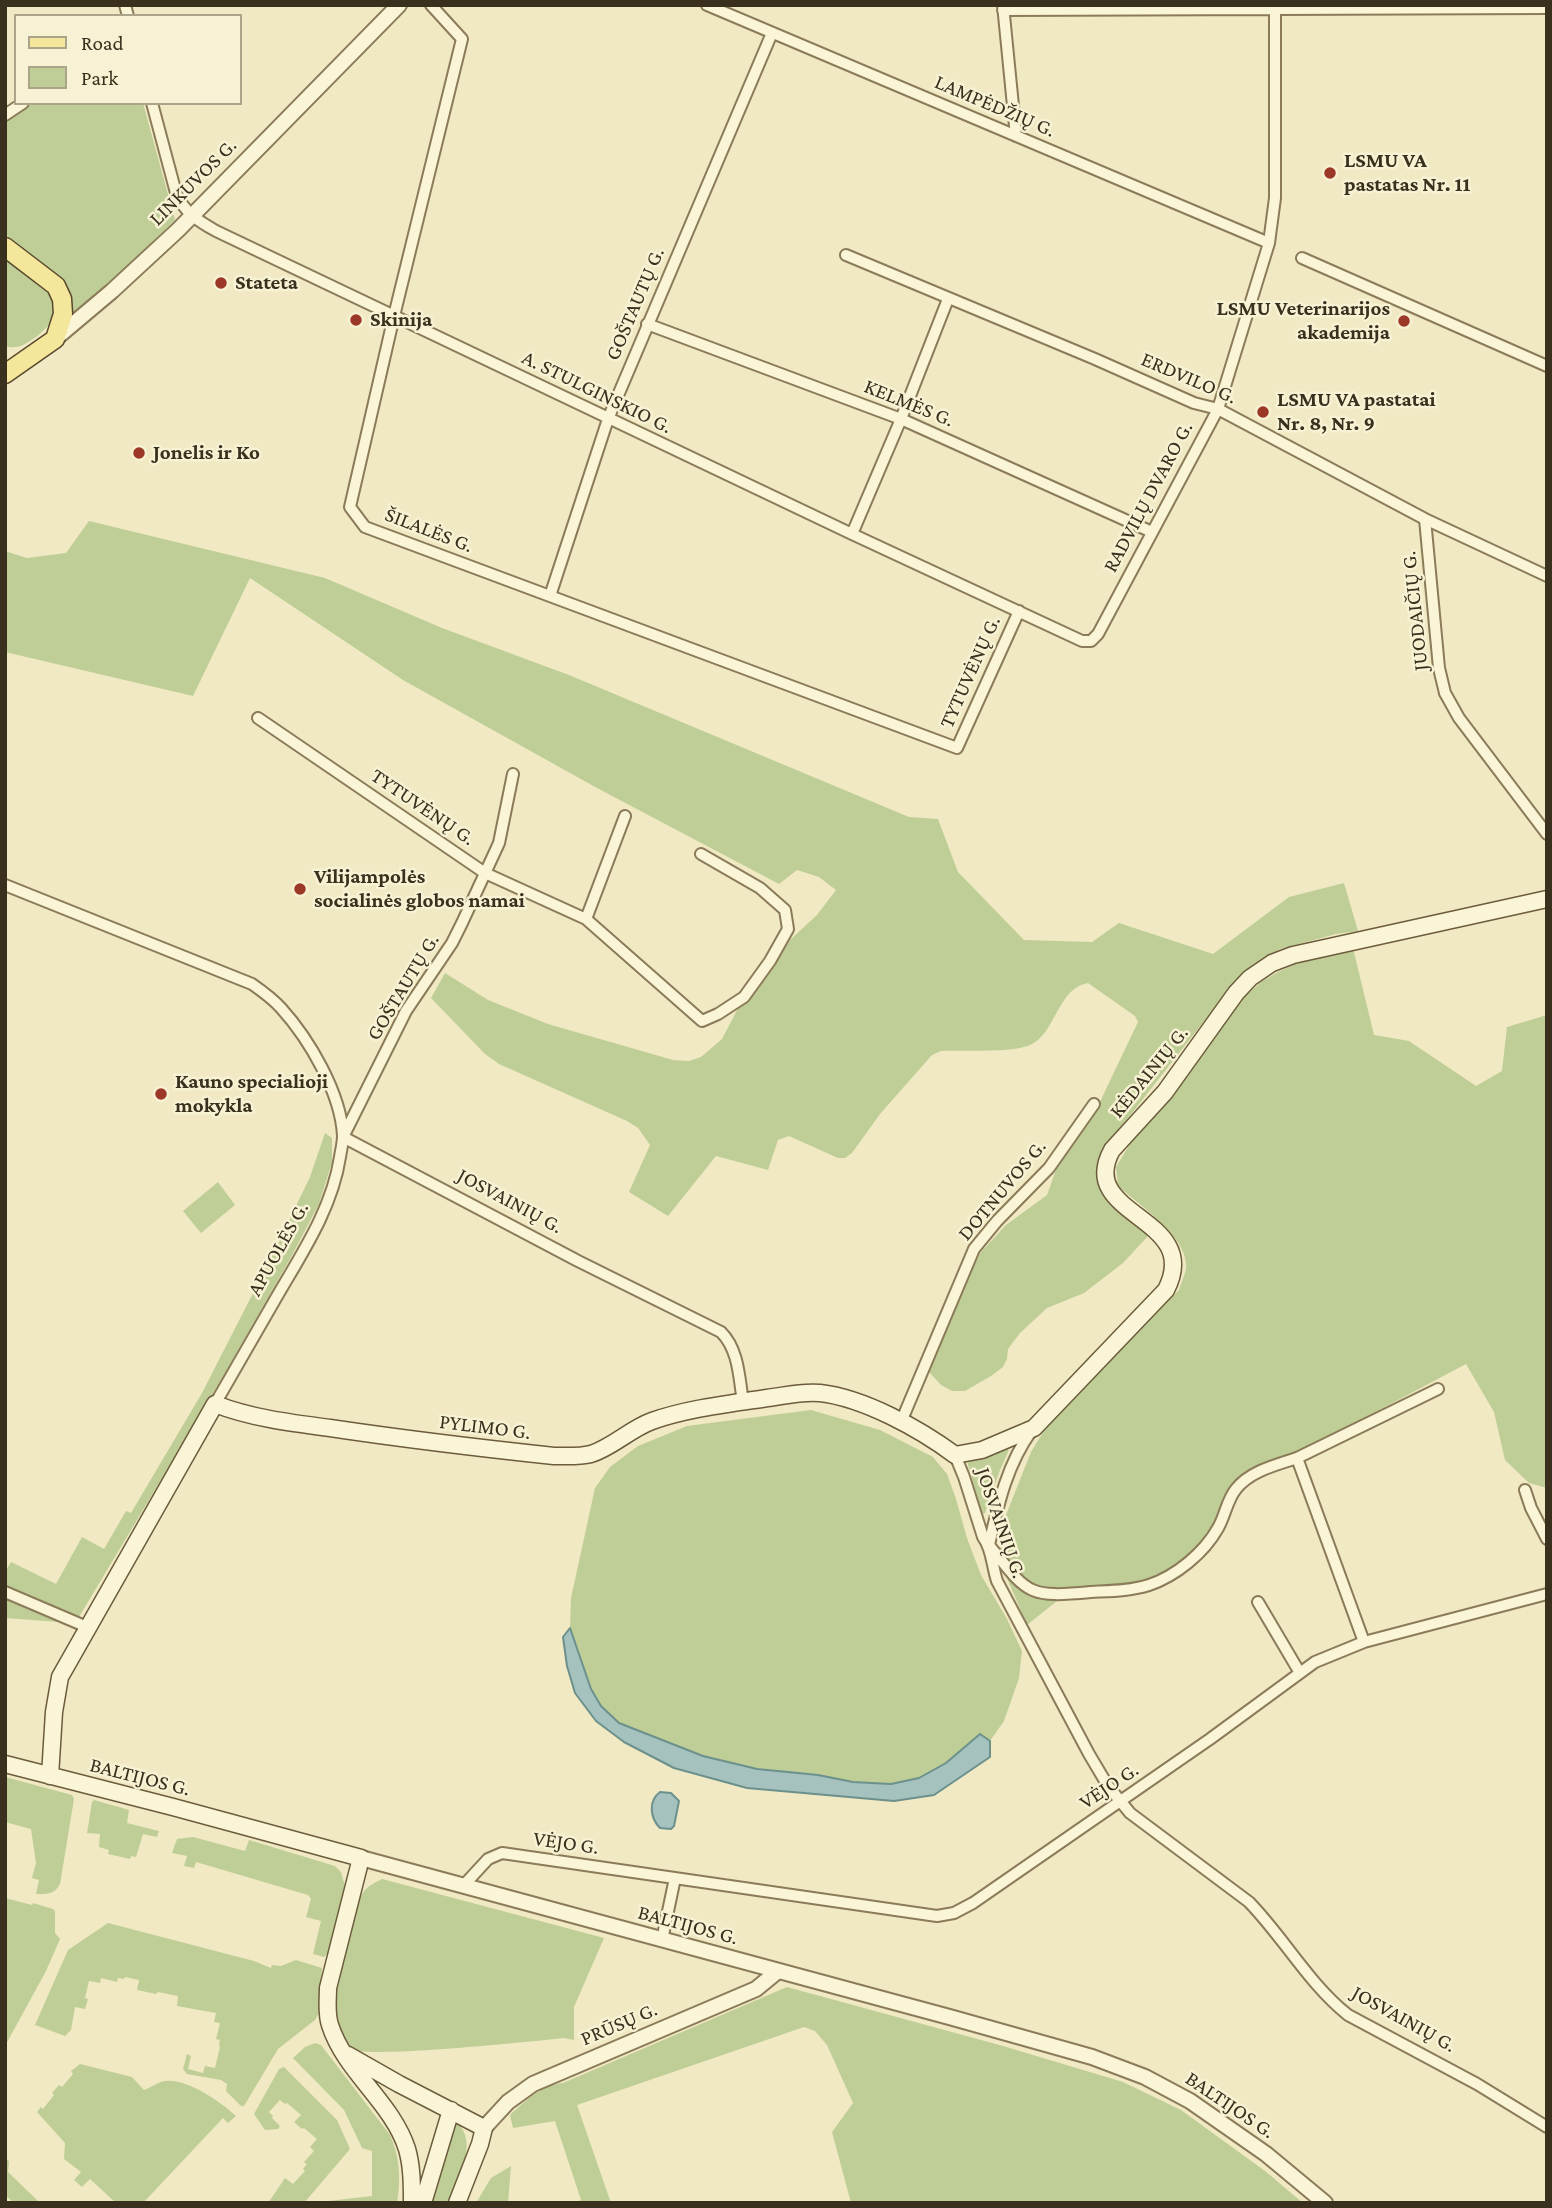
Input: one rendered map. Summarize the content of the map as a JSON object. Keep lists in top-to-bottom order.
{
  "streets": {
    "main road": [
      "LINKUVOS G.",
      "KĖDAINIŲ G.",
      "JOSVAINIŲ G.",
      "APUOLĖS G.",
      "PYLIMO G.",
      "BALTIJOS G.",
      "PRŪSŲ G."
    ],
    "street": [
      "LAMPĖDŽIŲ G.",
      "GOŠTAUTŲ G.",
      "ERDVILO G.",
      "A. STULGINSKIO G.",
      "KELMĖS G.",
      "RADVILŲ DVARO G.",
      "ŠILALĖS G.",
      "JUODAIČIŲ G.",
      "TYTUVĖNŲ G.",
      "DOTNUVOS G.",
      "VĖJO G."
    ]
  },
  "crossings": [
    ["LAMPĖDŽIŲ G.", "GOŠTAUTŲ G."],
    ["LAMPĖDŽIŲ G.", "RADVILŲ DVARO G."],
    ["LINKUVOS G.", "A. STULGINSKIO G."],
    ["GOŠTAUTŲ G.", "A. STULGINSKIO G."],
    ["GOŠTAUTŲ G.", "KELMĖS G."],
    ["GOŠTAUTŲ G.", "ŠILALĖS G."],
    ["GOŠTAUTŲ G.", "TYTUVĖNŲ G."],
    ["GOŠTAUTŲ G.", "JOSVAINIŲ G."],
    ["GOŠTAUTŲ G.", "APUOLĖS G."],
    ["ERDVILO G.", "RADVILŲ DVARO G."],
    ["ERDVILO G.", "JUODAIČIŲ G."],
    ["A. STULGINSKIO G.", "RADVILŲ DVARO G."],
    ["A. STULGINSKIO G.", "ŠILALĖS G."],
    ["A. STULGINSKIO G.", "TYTUVĖNŲ G."],
    ["KELMĖS G.", "RADVILŲ DVARO G."],
    ["ŠILALĖS G.", "TYTUVĖNŲ G."],
    ["DOTNUVOS G.", "JOSVAINIŲ G."],
    ["JOSVAINIŲ G.", "APUOLĖS G."],
    ["JOSVAINIŲ G.", "PYLIMO G."],
    ["JOSVAINIŲ G.", "VĖJO G."],
    ["APUOLĖS G.", "PYLIMO G."],
    ["APUOLĖS G.", "BALTIJOS G."],
    ["BALTIJOS G.", "VĖJO G."],
    ["BALTIJOS G.", "PRŪSŲ G."]
  ],
  "places": [
    "LSMU VA pastatas Nr. 11",
    "Stateta",
    "Skinija",
    "LSMU Veterinarijos akademija",
    "LSMU VA pastatai Nr. 8, Nr. 9",
    "Jonelis ir Ko",
    "Vilijampolės socialinės globos namai",
    "Kauno specialioji mokykla"
  ],
  "legend": ["Road", "Park"]
}
